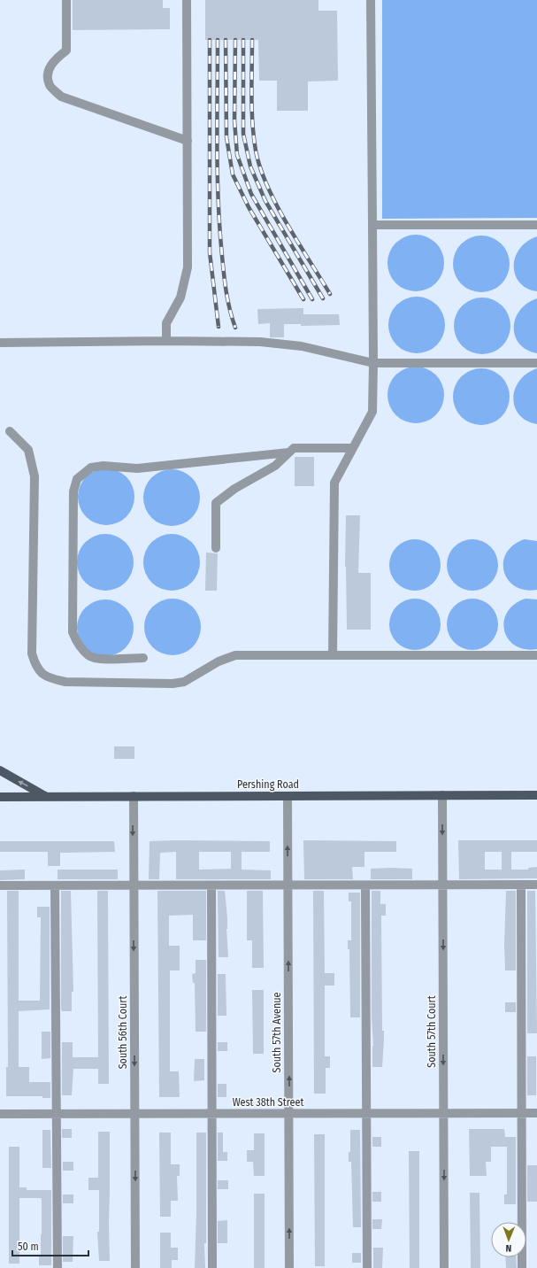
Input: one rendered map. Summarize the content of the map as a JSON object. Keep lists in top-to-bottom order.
{
  "streets": {
    "main road": ["Pershing Road"],
    "street": [
      "South 57th Court",
      "South 56th Court",
      "South 57th Avenue",
      "West 38th Street"
    ]
  },
  "crossings": [
    ["Pershing Road", "South 57th Court"],
    ["Pershing Road", "South 56th Court"],
    ["Pershing Road", "South 57th Avenue"],
    ["South 57th Court", "West 38th Street"],
    ["South 56th Court", "West 38th Street"],
    ["South 57th Avenue", "West 38th Street"]
  ],
  "scale_bar": "50 m",
  "north": "bottom"
}
